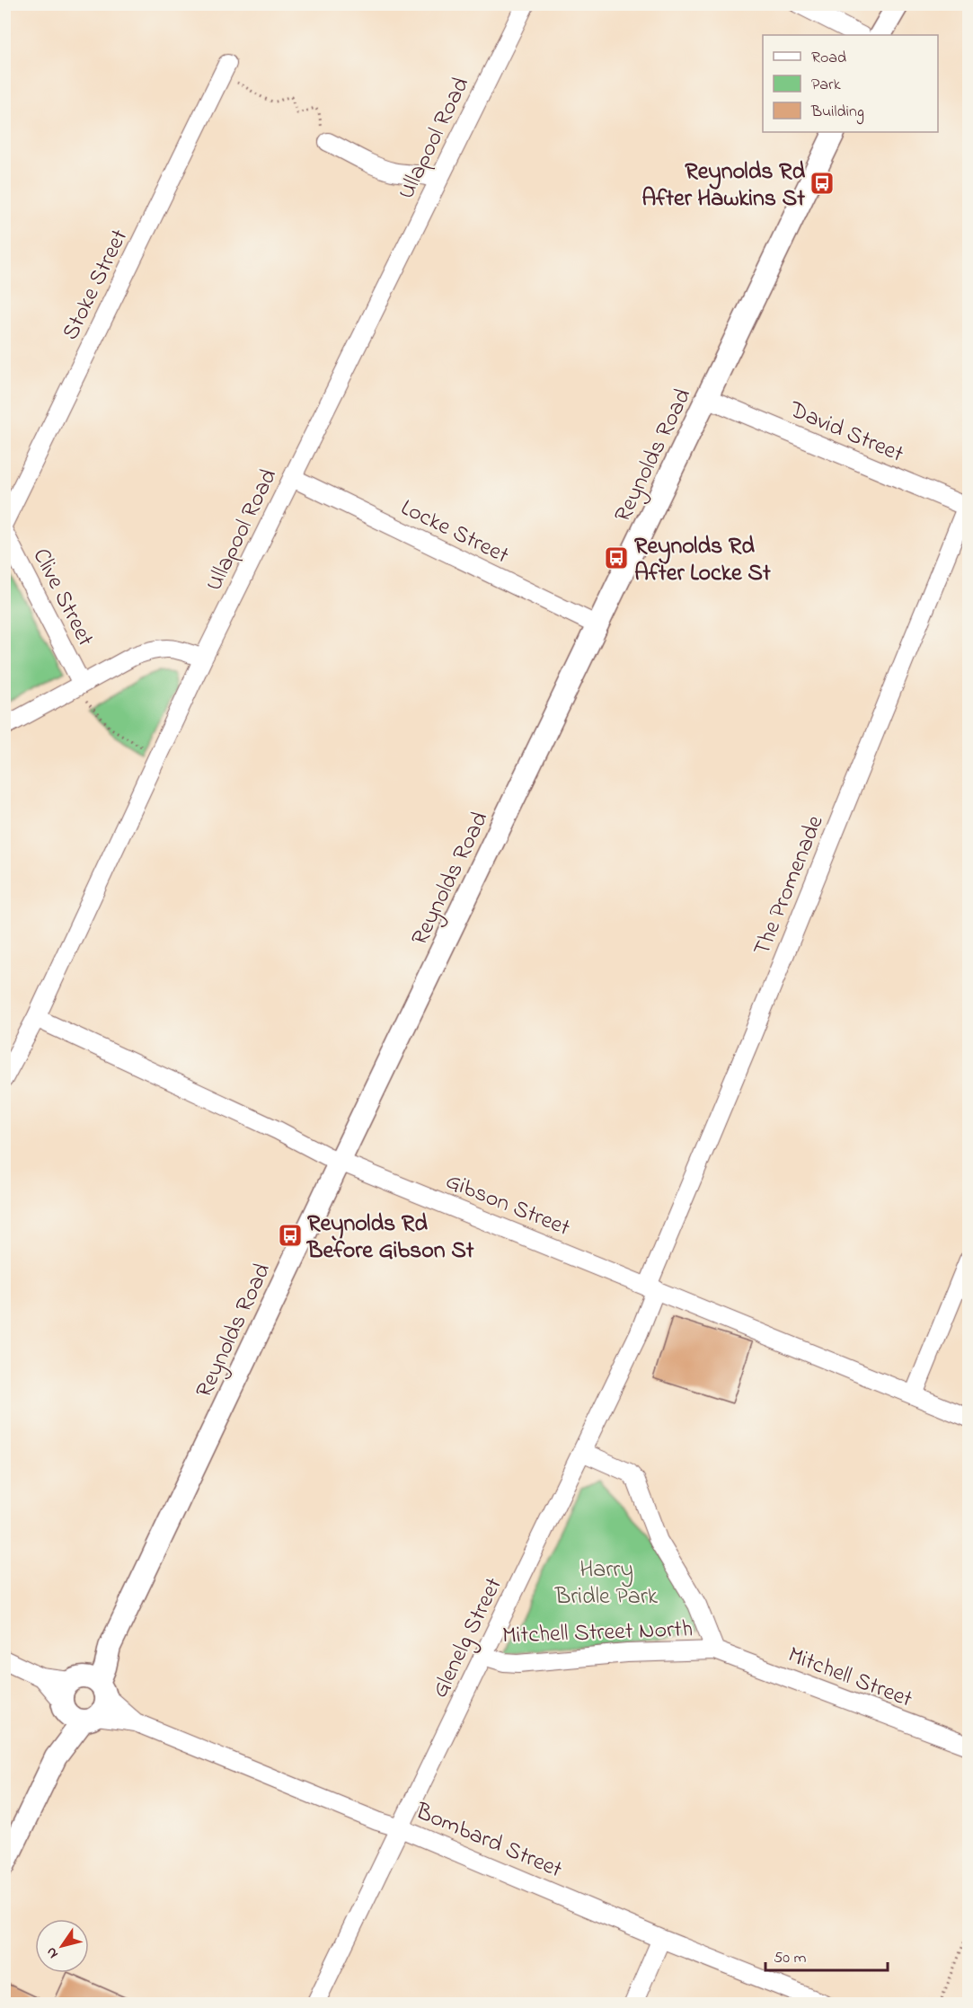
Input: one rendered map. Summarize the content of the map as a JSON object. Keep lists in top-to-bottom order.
{
  "streets": {
    "street": [
      "Ullapool Road",
      "Stoke Street",
      "David Street",
      "Reynolds Road",
      "Locke Street",
      "Clive Street",
      "The Promenade",
      "Gibson Street",
      "Mitchell Street North",
      "Glenelg Street",
      "Mitchell Street",
      "Bombard Street"
    ]
  },
  "crossings": [
    ["Ullapool Road", "Locke Street"],
    ["Ullapool Road", "Gibson Street"],
    ["David Street", "Reynolds Road"],
    ["David Street", "The Promenade"],
    ["Reynolds Road", "Locke Street"],
    ["Reynolds Road", "Gibson Street"],
    ["Reynolds Road", "Bombard Street"],
    ["The Promenade", "Gibson Street"],
    ["The Promenade", "Glenelg Street"],
    ["Gibson Street", "Glenelg Street"],
    ["Mitchell Street North", "Glenelg Street"],
    ["Mitchell Street North", "Mitchell Street"],
    ["Glenelg Street", "Bombard Street"]
  ],
  "parks": ["Harry Bridle Park"],
  "places": {
    "bus stop": ["Reynolds Rd After Hawkins St", "Reynolds Rd After Locke St", "Reynolds Rd Before Gibson St"]
  },
  "legend": ["Road", "Park", "Building"],
  "scale_bar": "50 m",
  "north": "bottom left"
}
